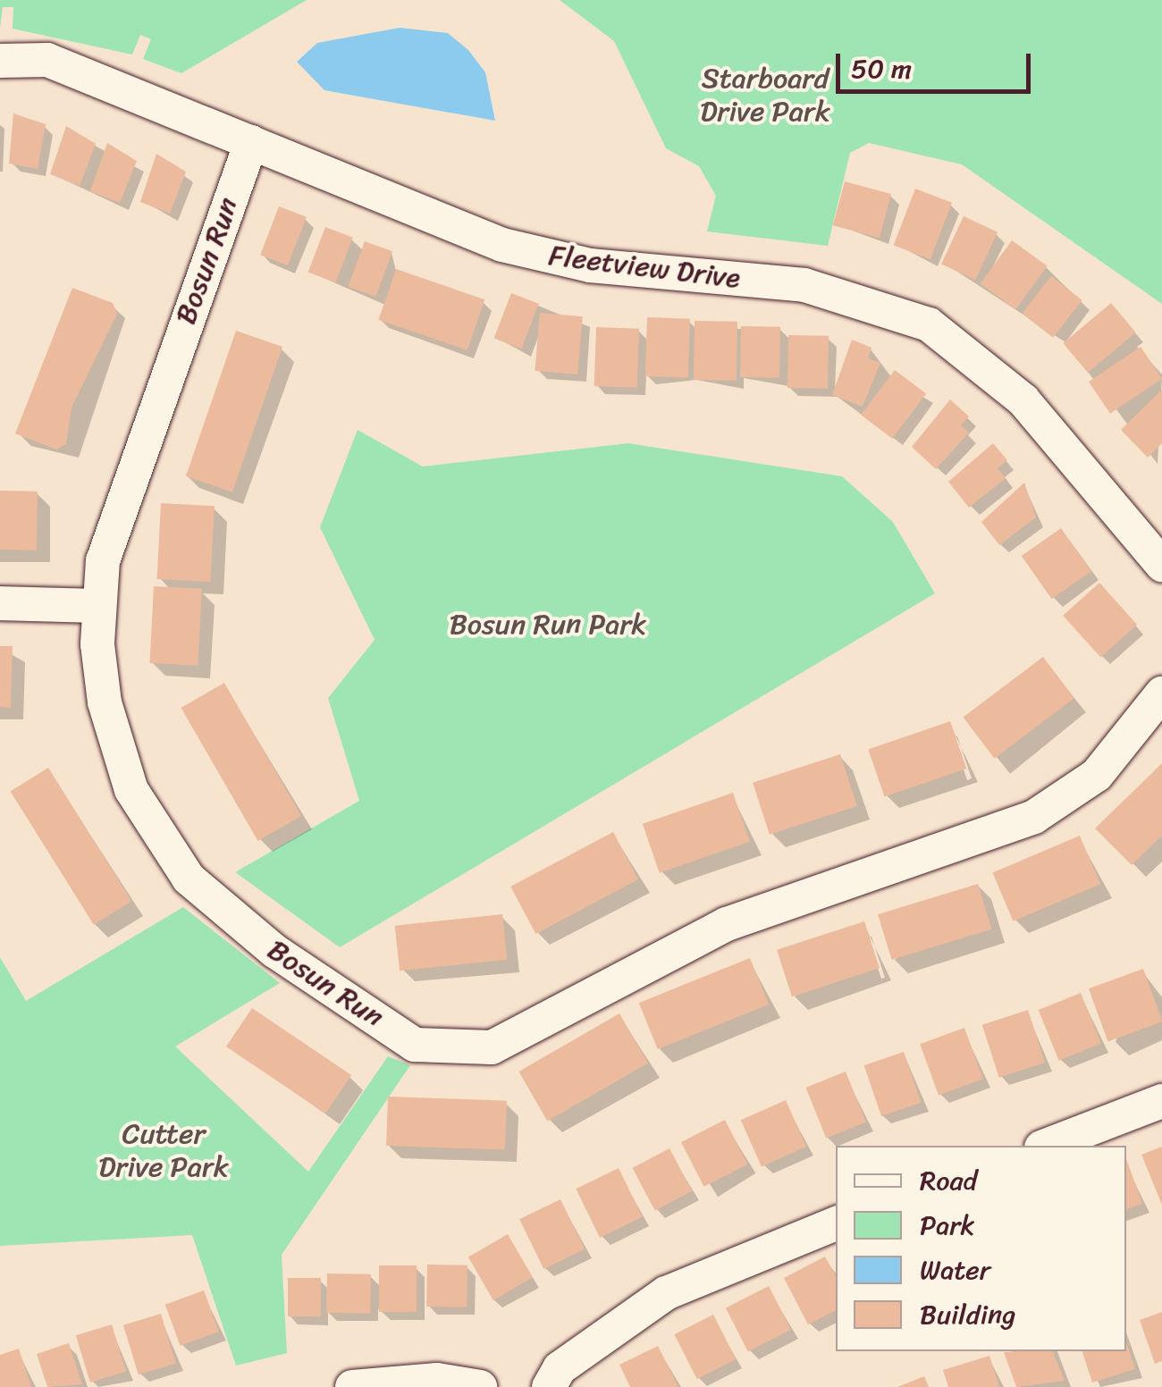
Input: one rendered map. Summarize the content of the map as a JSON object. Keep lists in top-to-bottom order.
{
  "streets": {
    "street": ["Bosun Run", "Fleetview Drive"]
  },
  "crossings": [
    ["Bosun Run", "Fleetview Drive"]
  ],
  "parks": ["Starboard Drive Park", "Bosun Run Park", "Cutter Drive Park"],
  "legend": [
    "Road",
    "Park",
    "Water",
    "Building"
  ],
  "scale_bar": "50 m"
}
